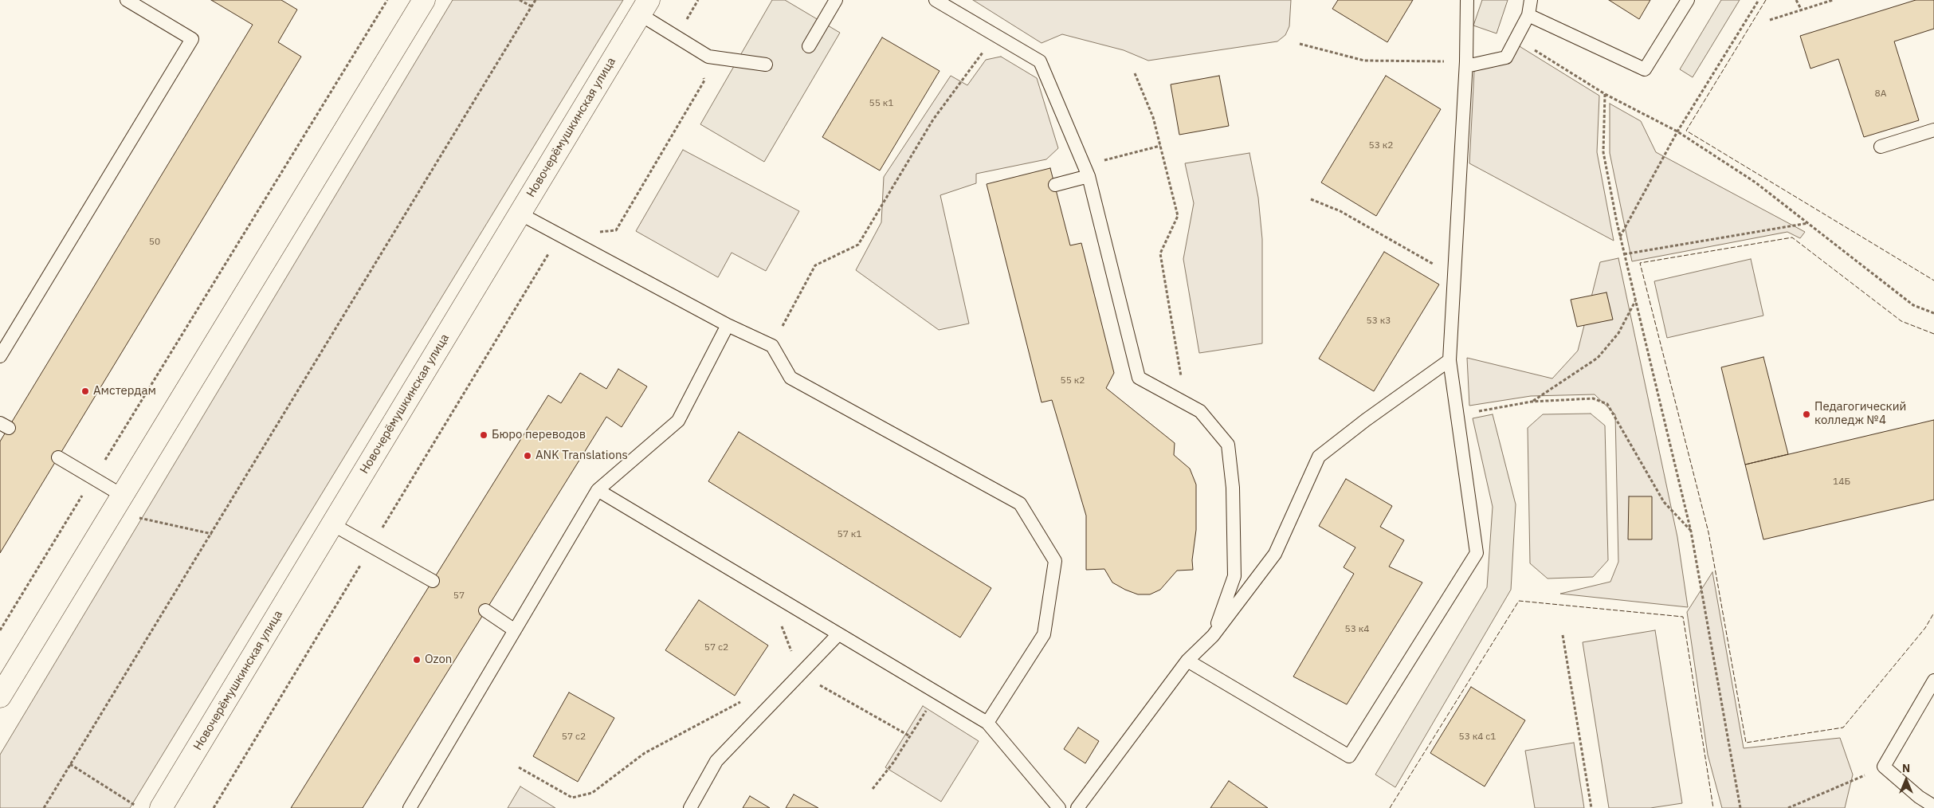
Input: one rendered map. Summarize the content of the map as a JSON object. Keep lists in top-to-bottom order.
{
  "streets": {
    "street": ["Новочерёмушкинская улица"]
  },
  "places": [
    "Амстердам",
    "Педагогический колледж №4",
    "Бюро переводов",
    "ANK Translations",
    "Ozon"
  ],
  "house_numbers": [
    "8А",
    "55 к1",
    "53 к2",
    "50",
    "53 к3",
    "55 к2",
    "14Б",
    "57 к1",
    "57",
    "53 к4",
    "57 с2",
    "57 с2",
    "53 к4 с1"
  ],
  "north": "top"
}
